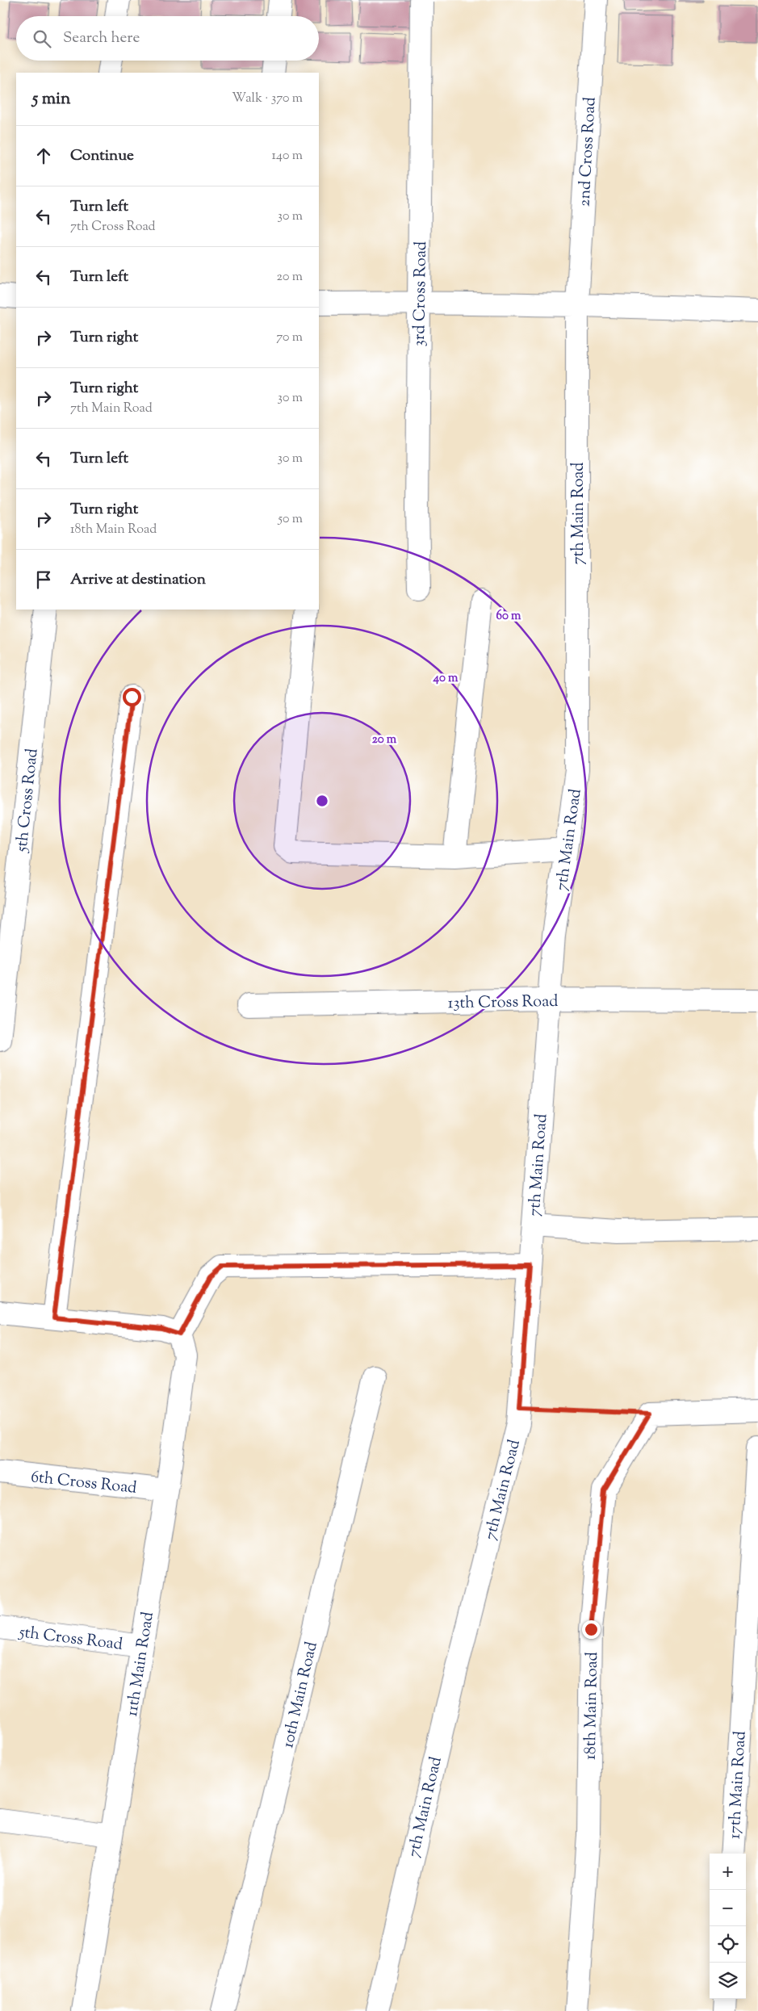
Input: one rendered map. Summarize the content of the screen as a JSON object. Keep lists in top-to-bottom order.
{
  "streets": {
    "street": [
      "2nd Cross Road",
      "3rd Cross Road",
      "7th Main Road",
      "5th Cross Road",
      "13th Cross Road",
      "6th Cross Road",
      "11th Main Road",
      "10th Main Road",
      "18th Main Road",
      "17th Main Road"
    ]
  },
  "crossings": [
    ["2nd Cross Road", "7th Main Road"],
    ["7th Main Road", "13th Cross Road"],
    ["5th Cross Road", "11th Main Road"],
    ["6th Cross Road", "11th Main Road"]
  ],
  "page": {
    "search": "Search here",
    "heading": ["5 min", "Walk · 370 m"],
    "list": [
      ["Continue", "140 m"],
      ["Turn left", "7th Cross Road", "30 m"],
      ["Turn left", "20 m"],
      ["Turn right", "70 m"],
      ["Turn right", "7th Main Road", "30 m"],
      ["Turn left", "30 m"],
      ["Turn right", "18th Main Road", "50 m"],
      "Arrive at destination"
    ],
    "map_buttons": ["+", "−"]
  },
  "rings": ["60 m", "40 m", "20 m"]
}
